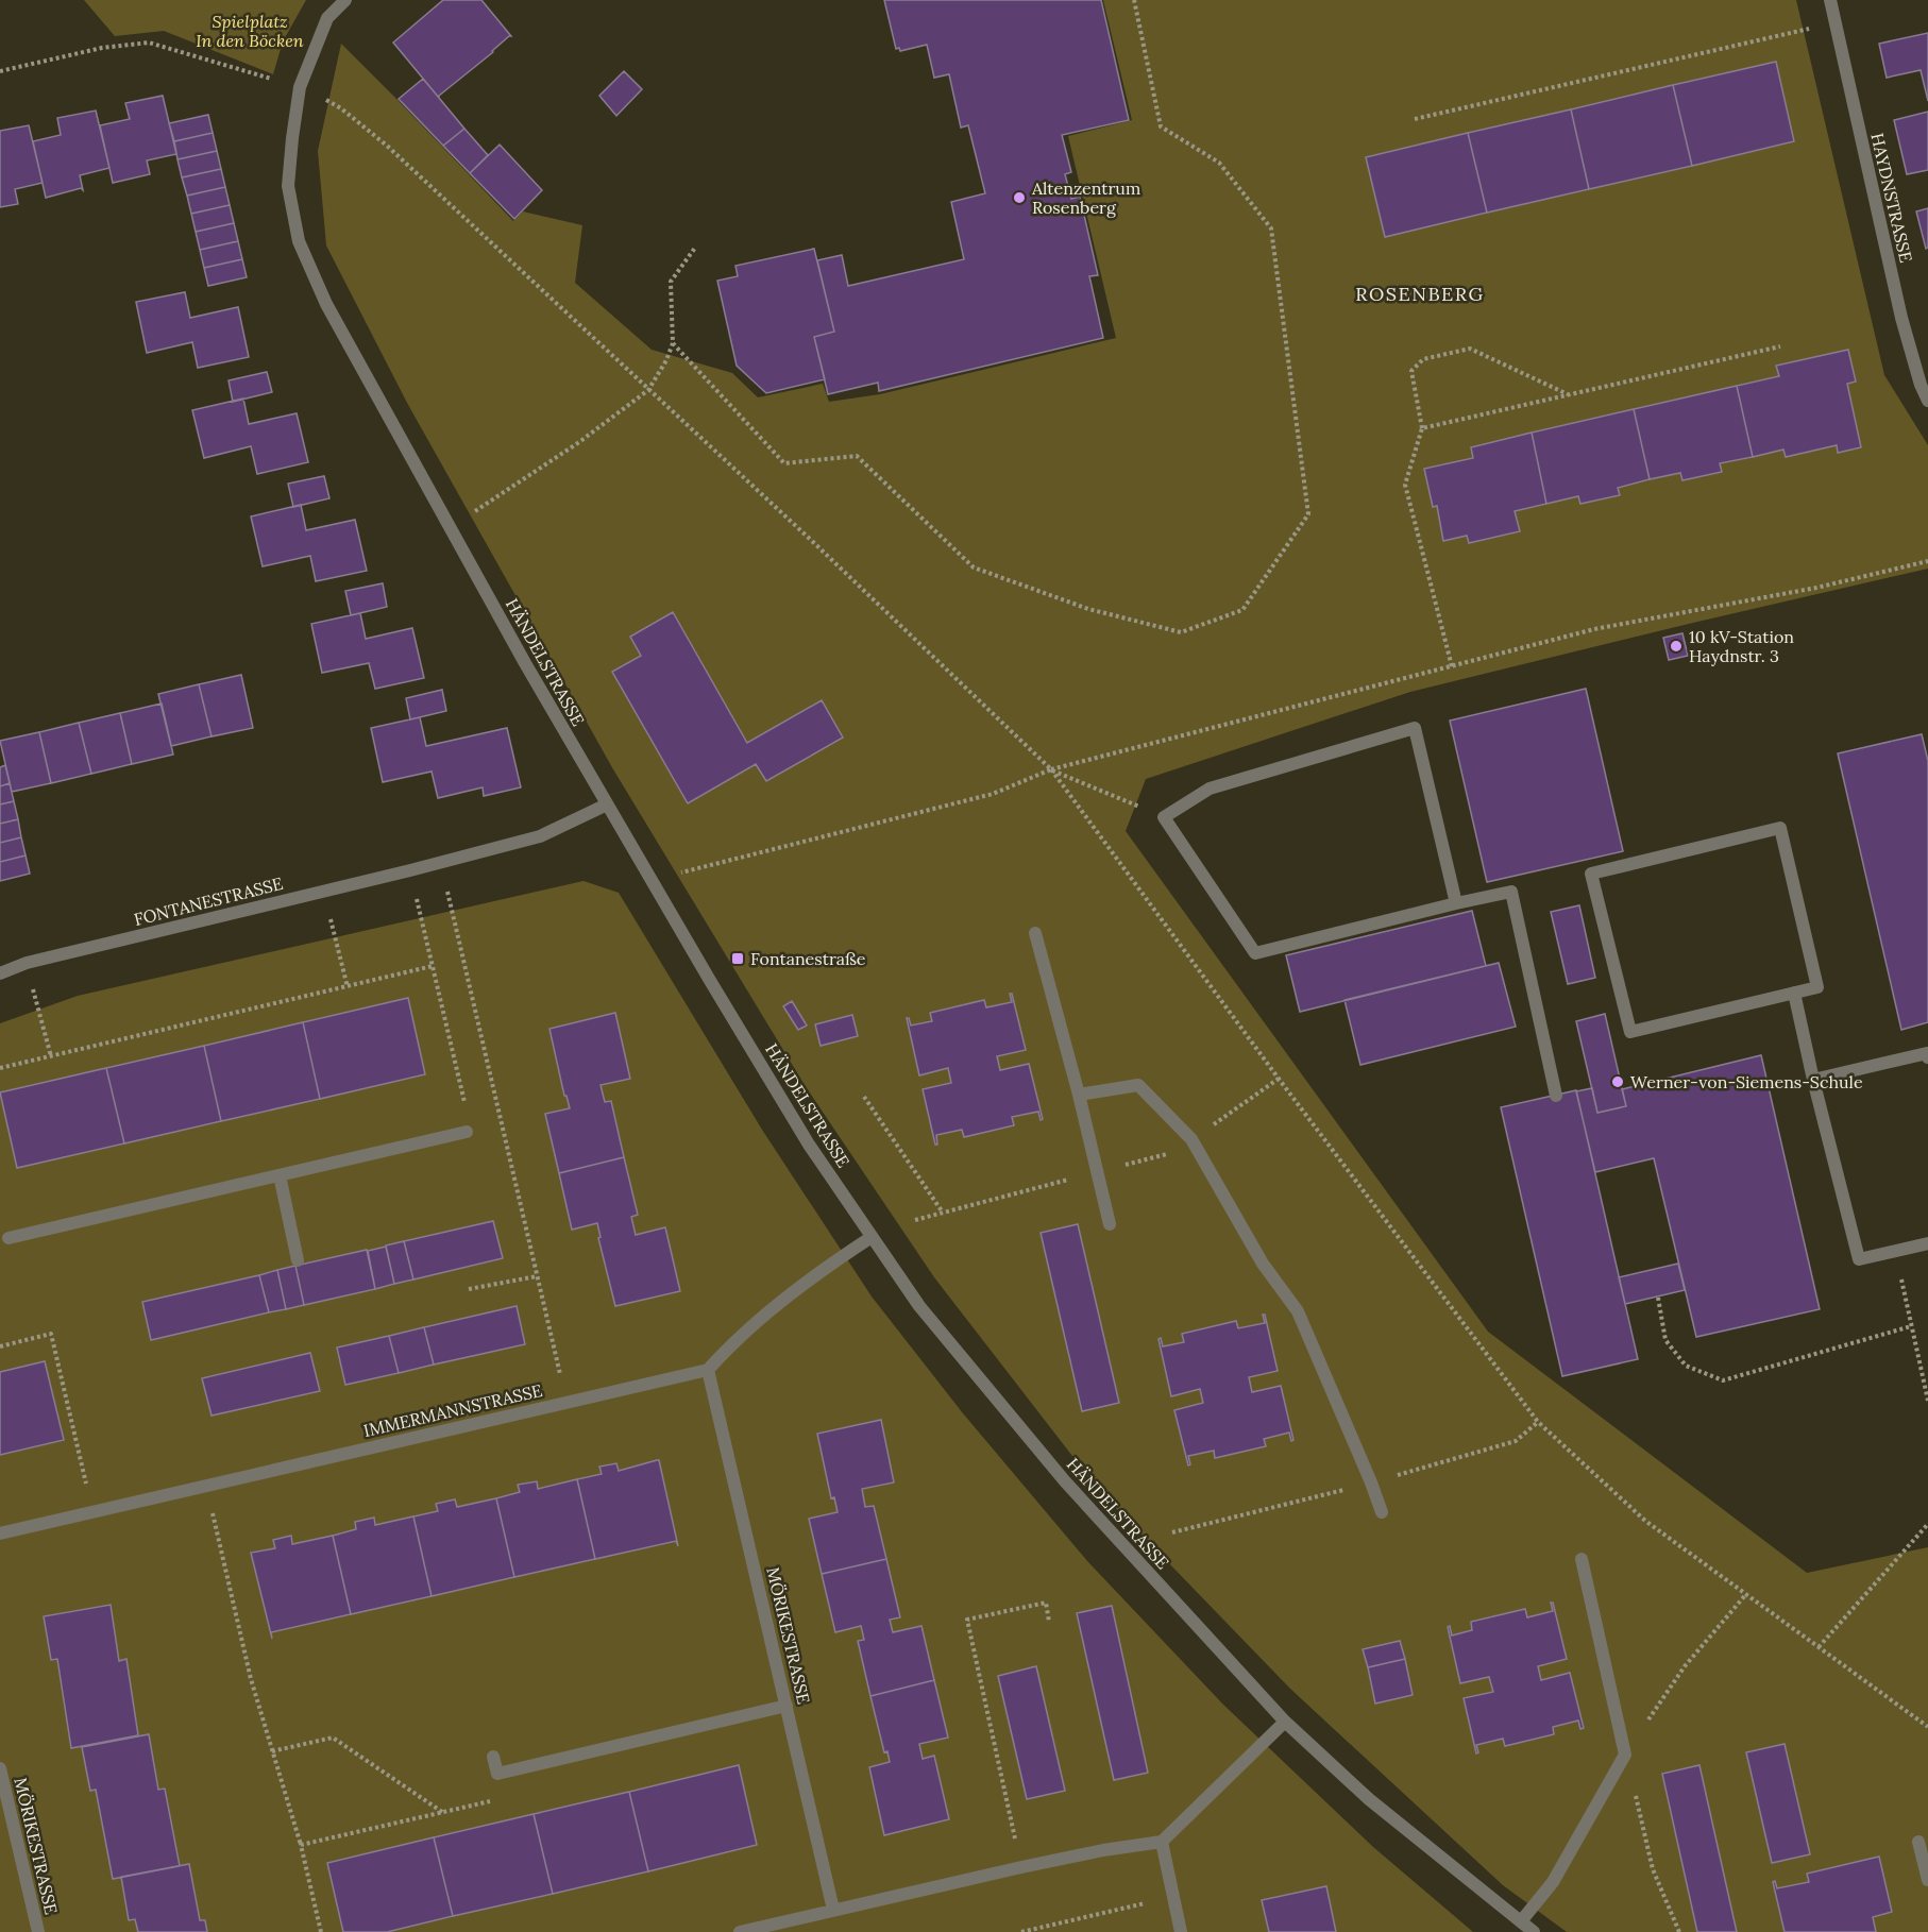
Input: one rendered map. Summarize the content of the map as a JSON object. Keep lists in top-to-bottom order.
{
  "streets": {
    "street": [
      "HAYDNSTRASSE",
      "HÄNDELSTRASSE",
      "FONTANESTRASSE",
      "IMMERMANNSTRASSE",
      "MÖRIKESTRASSE"
    ]
  },
  "crossings": [
    ["HÄNDELSTRASSE", "FONTANESTRASSE"],
    ["IMMERMANNSTRASSE", "MÖRIKESTRASSE"]
  ],
  "districts": ["ROSENBERG"],
  "parks": ["Spielplatz In den Böcken"],
  "places": {
    "other": ["Altenzentrum Rosenberg", "10 kV-Station Haydnstr. 3", "Werner-von-Siemens-Schule"],
    "transit": ["Fontanestraße"]
  }
}
